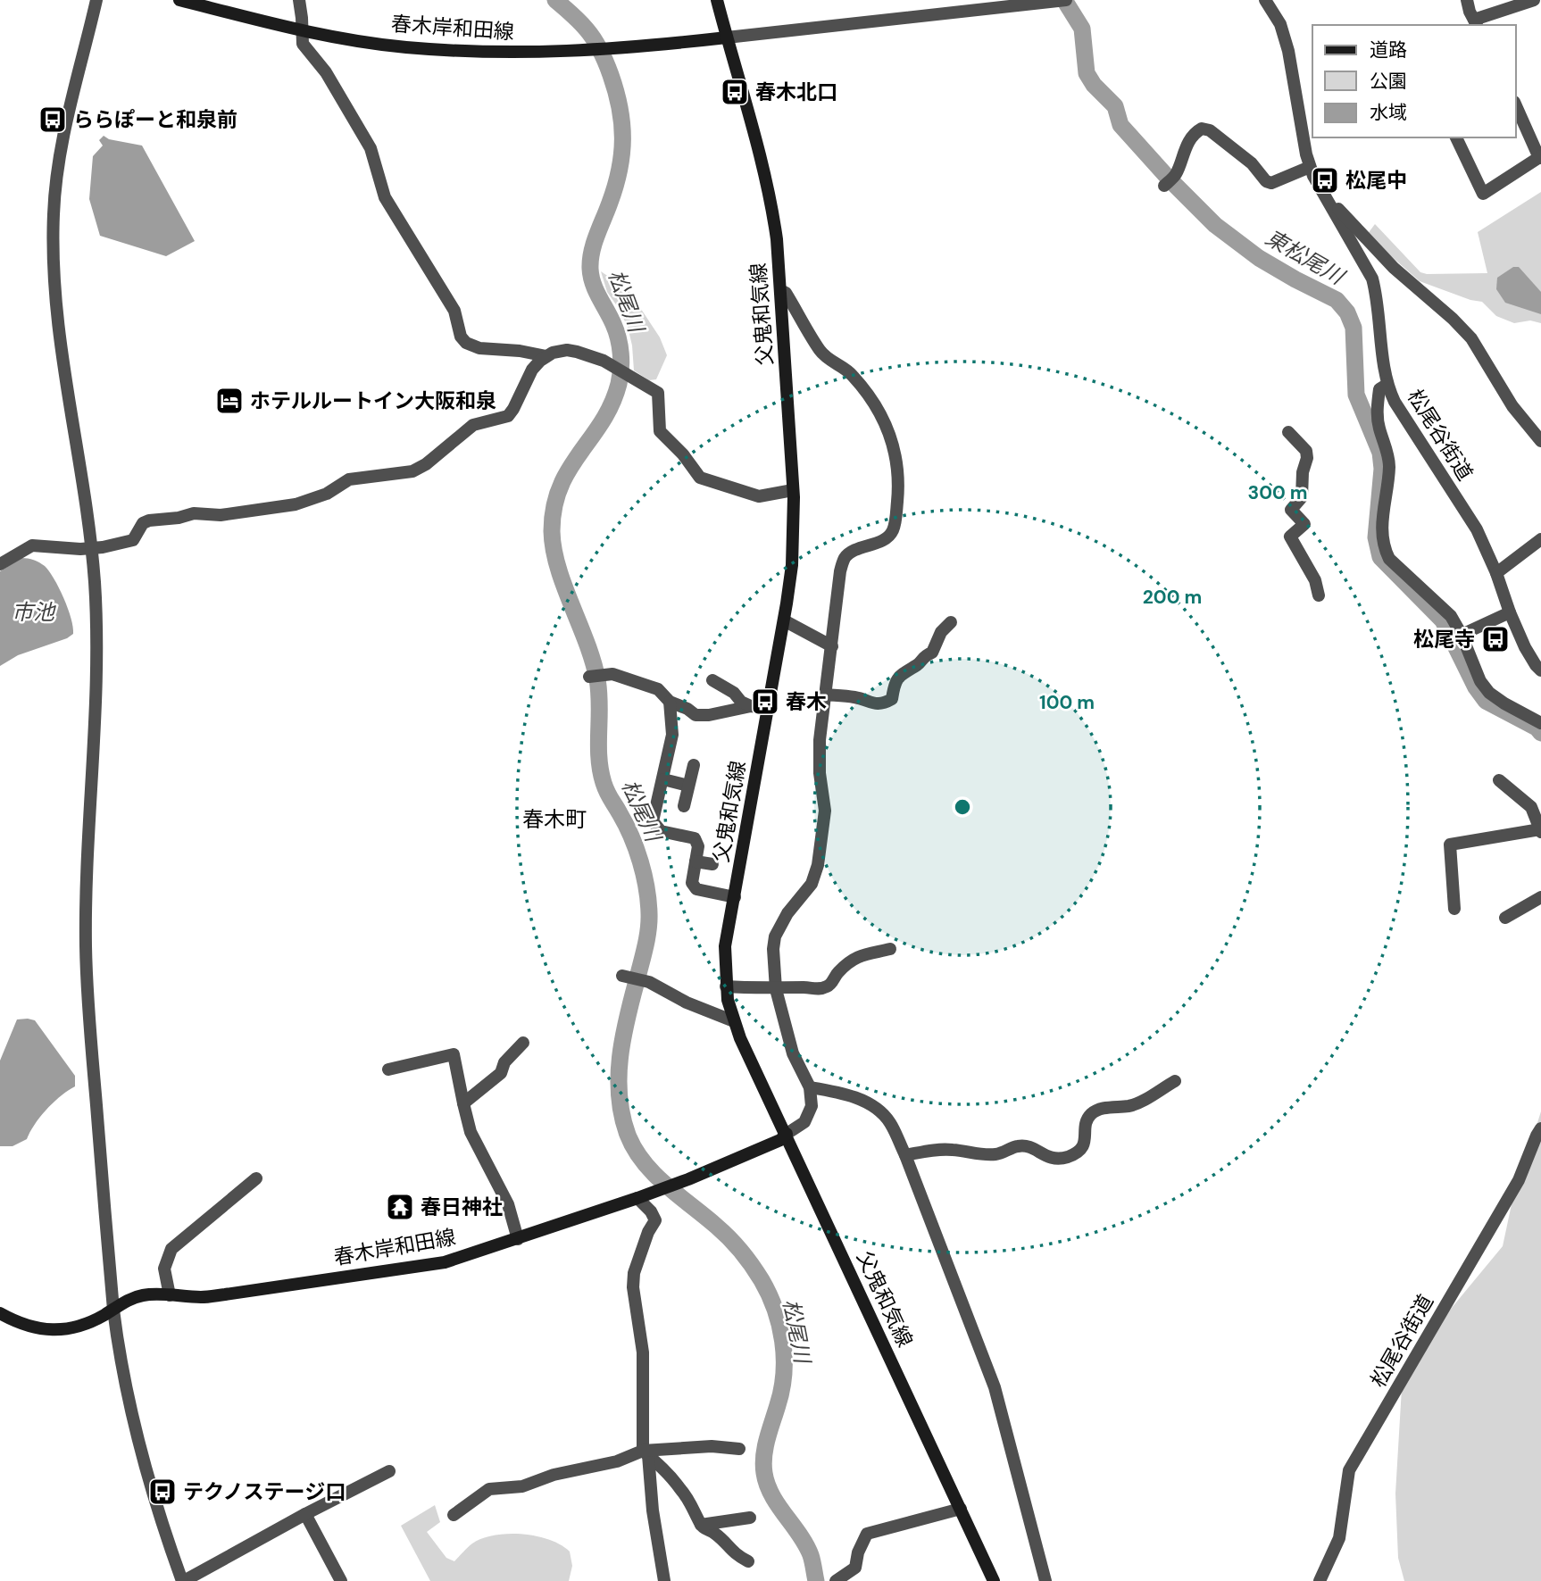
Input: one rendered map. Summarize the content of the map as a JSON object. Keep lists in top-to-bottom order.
{
  "streets": {
    "main road": ["春木岸和田線", "父鬼和気線"],
    "street": ["松尾谷街道"]
  },
  "crossings": [
    ["春木岸和田線", "父鬼和気線"]
  ],
  "districts": ["春木町"],
  "water": ["東松尾川", "松尾川", "市池"],
  "places": {
    "bus stop": [
      "春木北口",
      "ららぽーと和泉前",
      "松尾中",
      "松尾寺",
      "春木",
      "テクノステージ口"
    ],
    "hotel": ["ホテルルートイン大阪和泉"],
    "temple": ["春日神社"]
  },
  "legend": ["道路", "公園", "水域"],
  "rings": ["300 m", "200 m", "100 m"]
}
